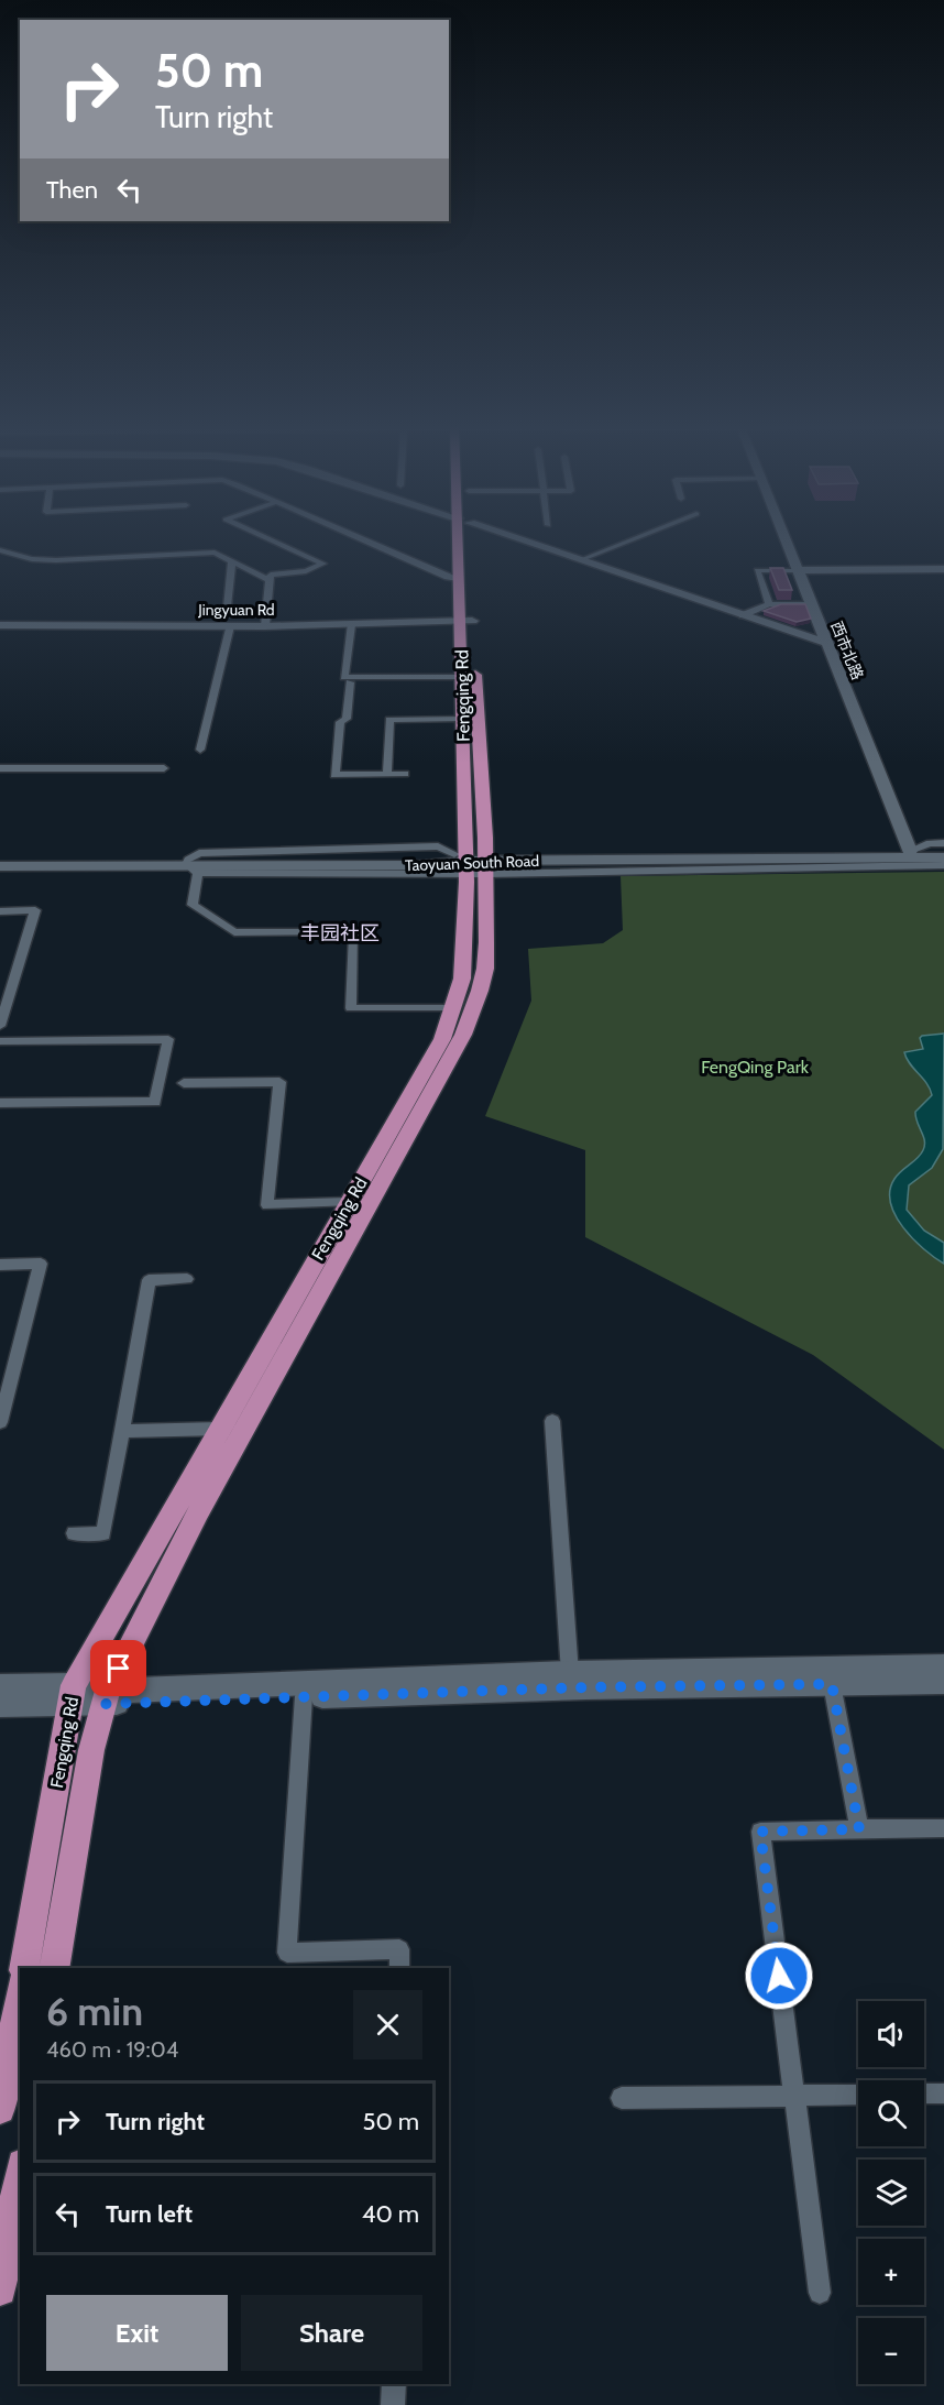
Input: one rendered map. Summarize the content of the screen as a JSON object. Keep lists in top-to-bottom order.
{
  "streets": {
    "main road": ["Fengqing Rd"],
    "street": ["Jingyuan Rd", "西市北路", "Taoyuan South Road"]
  },
  "crossings": [
    ["Jingyuan Rd", "Fengqing Rd"],
    ["西市北路", "Taoyuan South Road"],
    ["Fengqing Rd", "Taoyuan South Road"]
  ],
  "districts": ["丰园社区"],
  "parks": ["FengQing Park"],
  "page": {
    "turn": ["50 m", "Turn right"],
    "then": "Then",
    "heading": ["6 min", "460 m · 19:04"],
    "map_buttons": ["+", "−"],
    "list": [
      {
        "name": "Turn right",
        "value": "50 m"
      },
      {
        "name": "Turn left",
        "value": "40 m"
      }
    ],
    "buttons": ["Exit", "Share"]
  }
}
